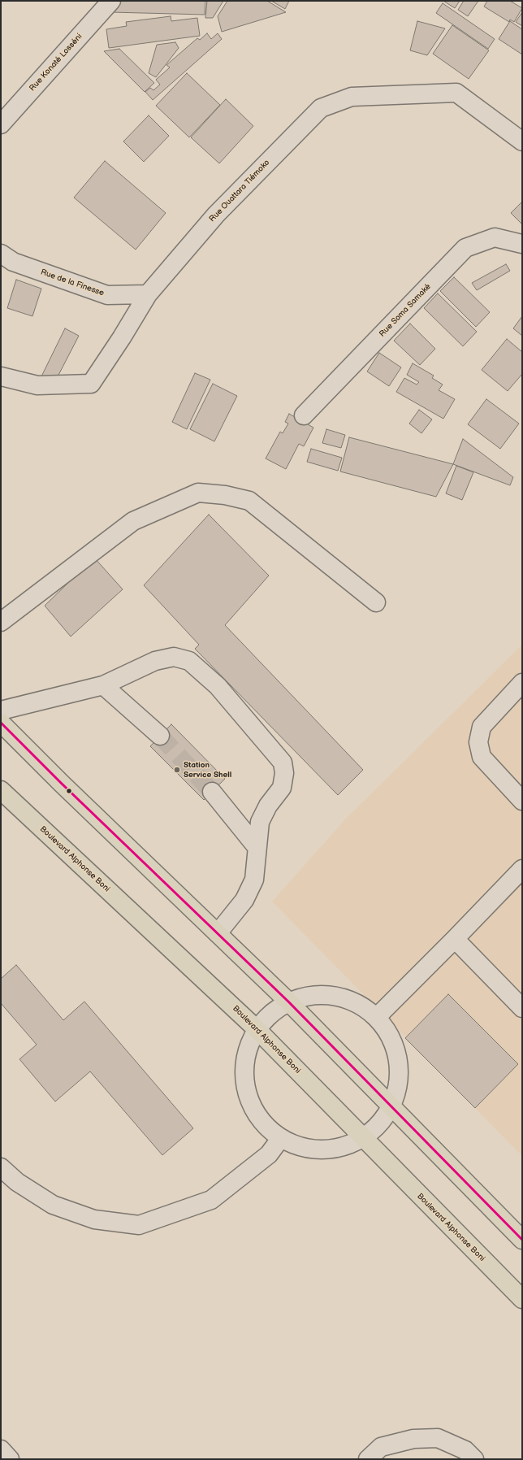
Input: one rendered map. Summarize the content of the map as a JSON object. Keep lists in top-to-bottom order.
{
  "streets": {
    "main road": ["Boulevard Alphonse Boni"],
    "street": [
      "Rue Konaté Losséni",
      "Rue Ouattara Tiémoko",
      "Rue de la Finesse",
      "Rue Soma Samaké"
    ]
  },
  "crossings": [
    ["Rue Ouattara Tiémoko", "Rue de la Finesse"]
  ],
  "places": ["Station Service Shell"]
}
